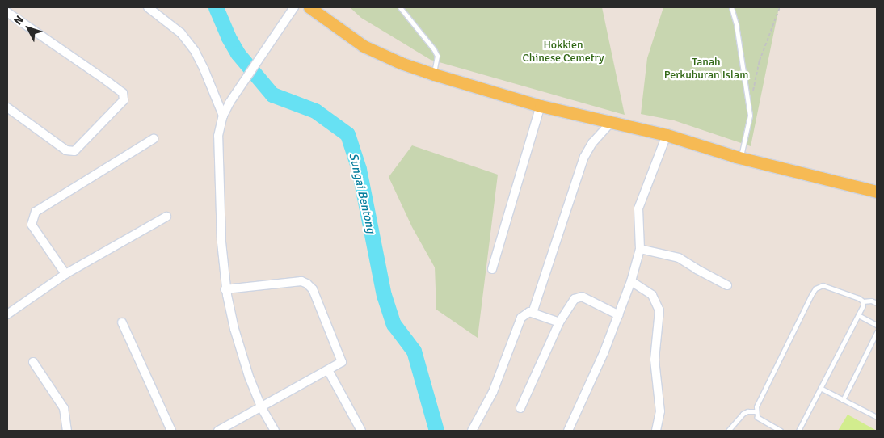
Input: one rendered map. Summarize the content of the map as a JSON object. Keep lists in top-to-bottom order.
{
  "water": ["Sungai Bentong"],
  "parks": ["Hokkien Chinese Cemetry", "Tanah Perkuburan Islam"],
  "north": "top left"
}
